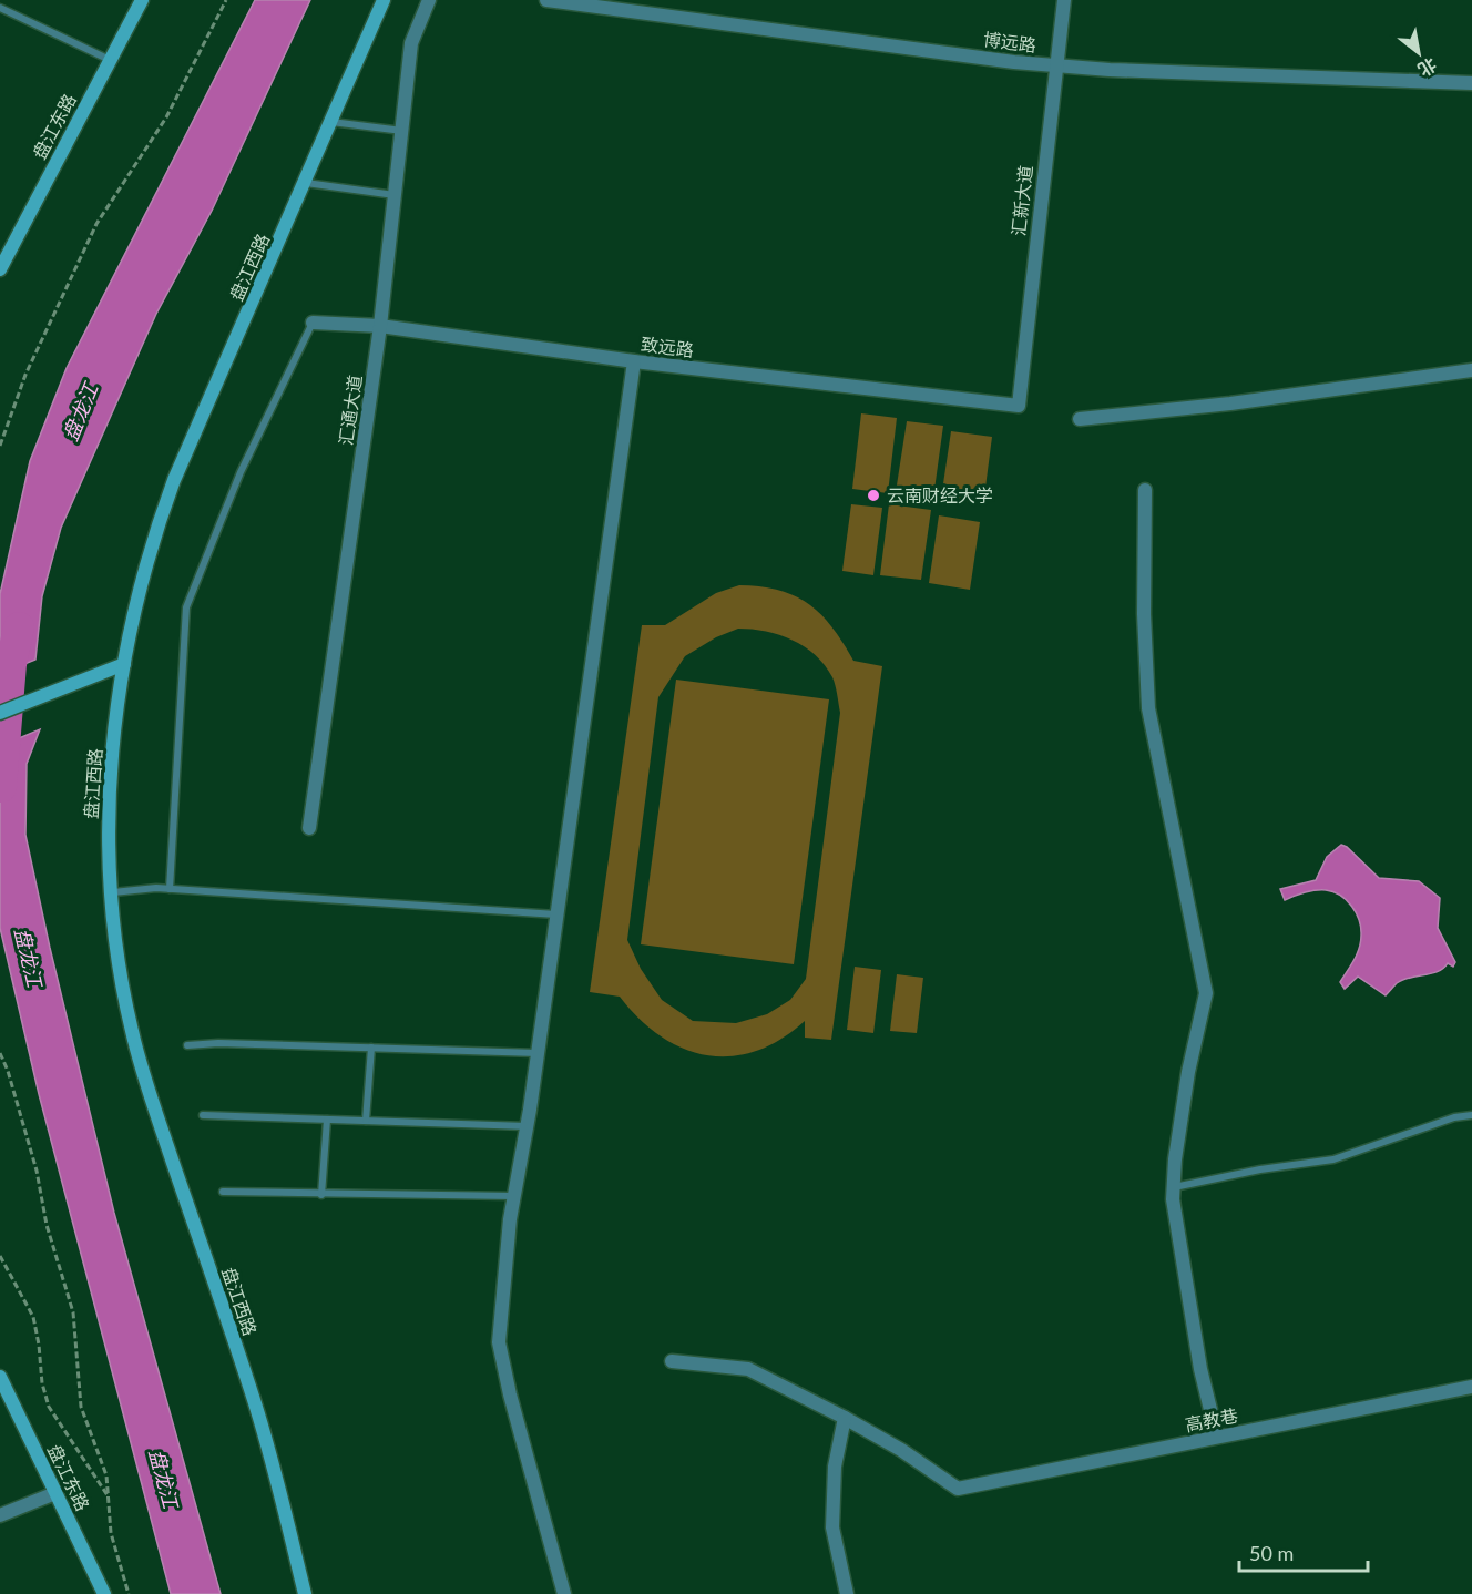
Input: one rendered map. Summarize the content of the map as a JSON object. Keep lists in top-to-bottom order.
{
  "streets": {
    "street": [
      "博远路",
      "盘江东路",
      "汇新大道",
      "盘江西路",
      "致远路",
      "汇通大道",
      "高教巷"
    ]
  },
  "crossings": [
    ["博远路", "汇新大道"],
    ["汇新大道", "致远路"],
    ["致远路", "汇通大道"]
  ],
  "water": ["盘龙江"],
  "places": ["云南财经大学"],
  "scale_bar": "50 m",
  "north": "bottom right"
}
